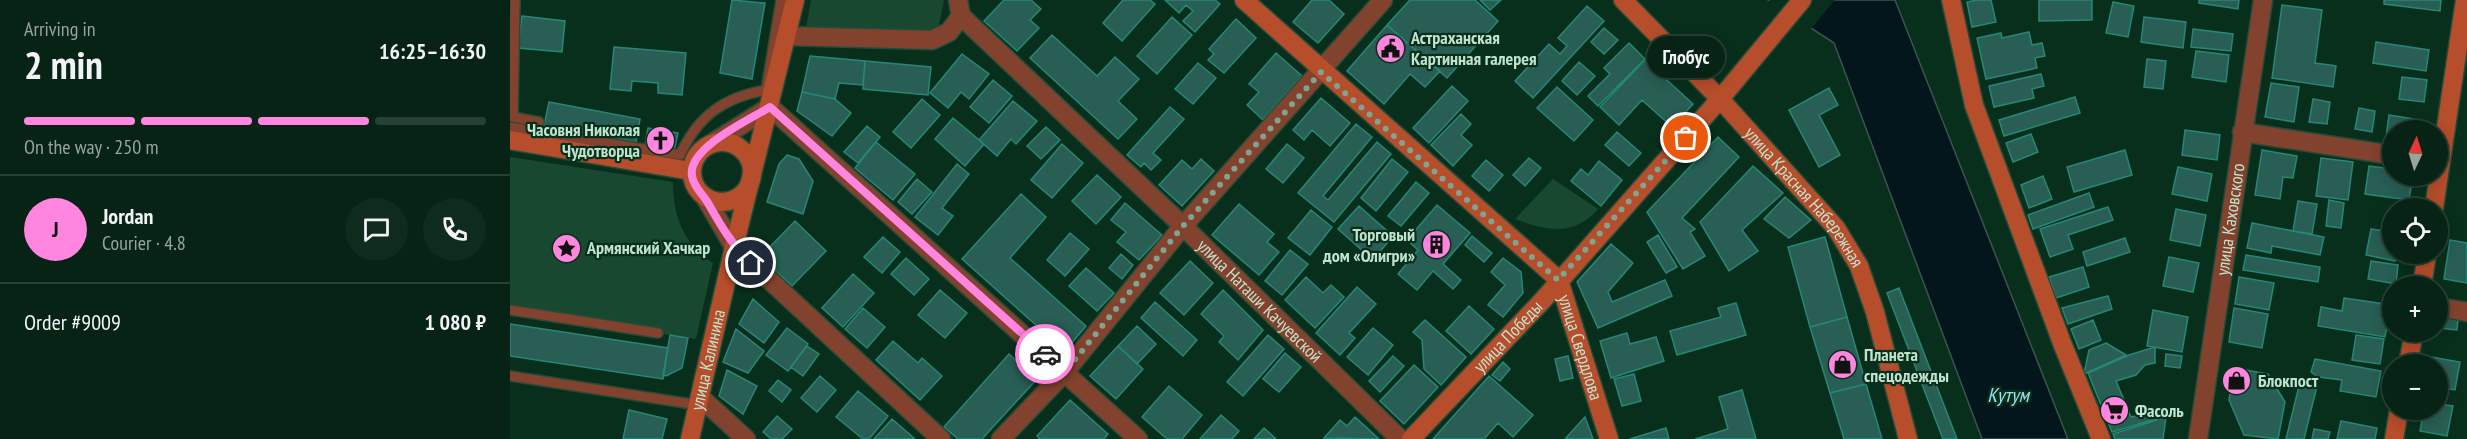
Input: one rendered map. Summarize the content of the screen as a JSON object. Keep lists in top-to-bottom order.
{
  "streets": {
    "main road": [
      "улица Красная Набережная",
      "улица Победы",
      "улица Свердлова",
      "улица Калинина"
    ],
    "street": ["улица Каховского", "улица Наташи Качуевской"]
  },
  "crossings": [
    ["улица Красная Набережная", "улица Победы"],
    ["улица Наташи Качуевской", "улица Калинина"],
    ["улица Победы", "улица Свердлова"]
  ],
  "water": ["Кутум"],
  "places": {
    "public building": ["Астраханская Картинная галерея"],
    "other": ["Глобус"],
    "church": ["Часовня Николая Чудотворца"],
    "building": ["Торговый дом «Олигри»"],
    "place": ["Армянский Хачкар"],
    "shop": ["Планета спецодежды", "Блокпост"],
    "supermarket": ["Фасоль"]
  },
  "north": "top",
  "page": {
    "heading": ["2 min", "Arriving in", "16:25–16:30"],
    "panel": [
      "Jordan",
      "Courier · 4.8",
      "Order #9009",
      "1 080 ₽"
    ],
    "bubble": "Глобус",
    "bar": "On the way · 250 m",
    "map_buttons": ["+", "−"],
    "round": "J"
  }
}
